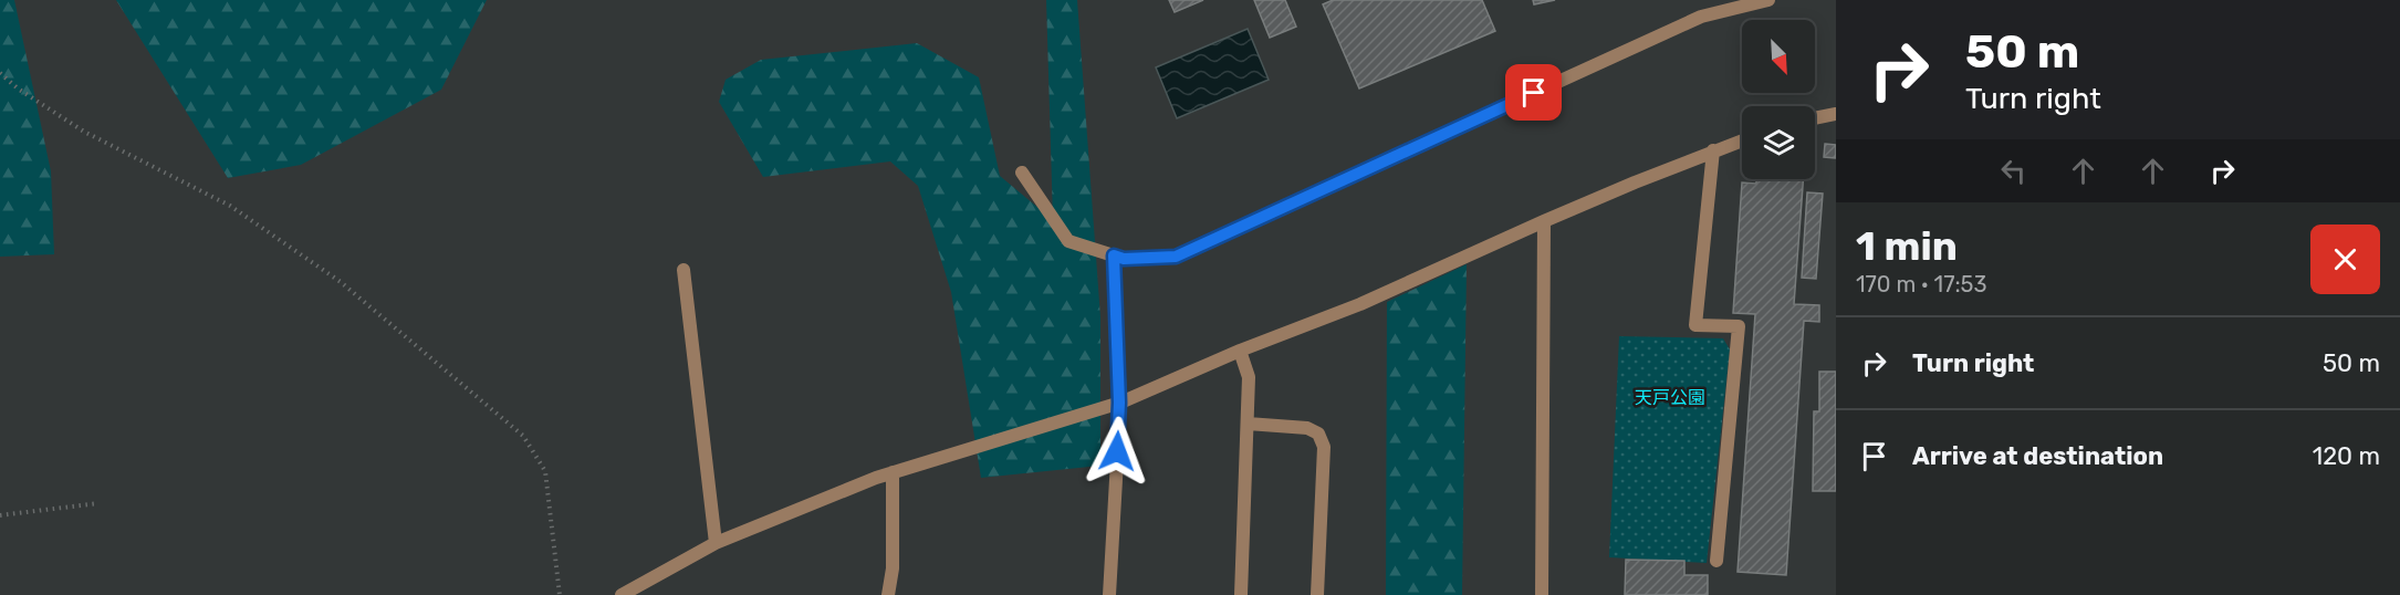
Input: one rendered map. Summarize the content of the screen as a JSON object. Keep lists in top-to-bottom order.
{
  "parks": ["天戸公園"],
  "north": "bottom right",
  "page": {
    "turn": ["50 m", "Turn right"],
    "heading": ["1 min", "170 m · 17:53"],
    "list": [
      {
        "name": "Turn right",
        "value": "50 m"
      },
      {
        "name": "Arrive at destination",
        "value": "120 m"
      }
    ]
  }
}
